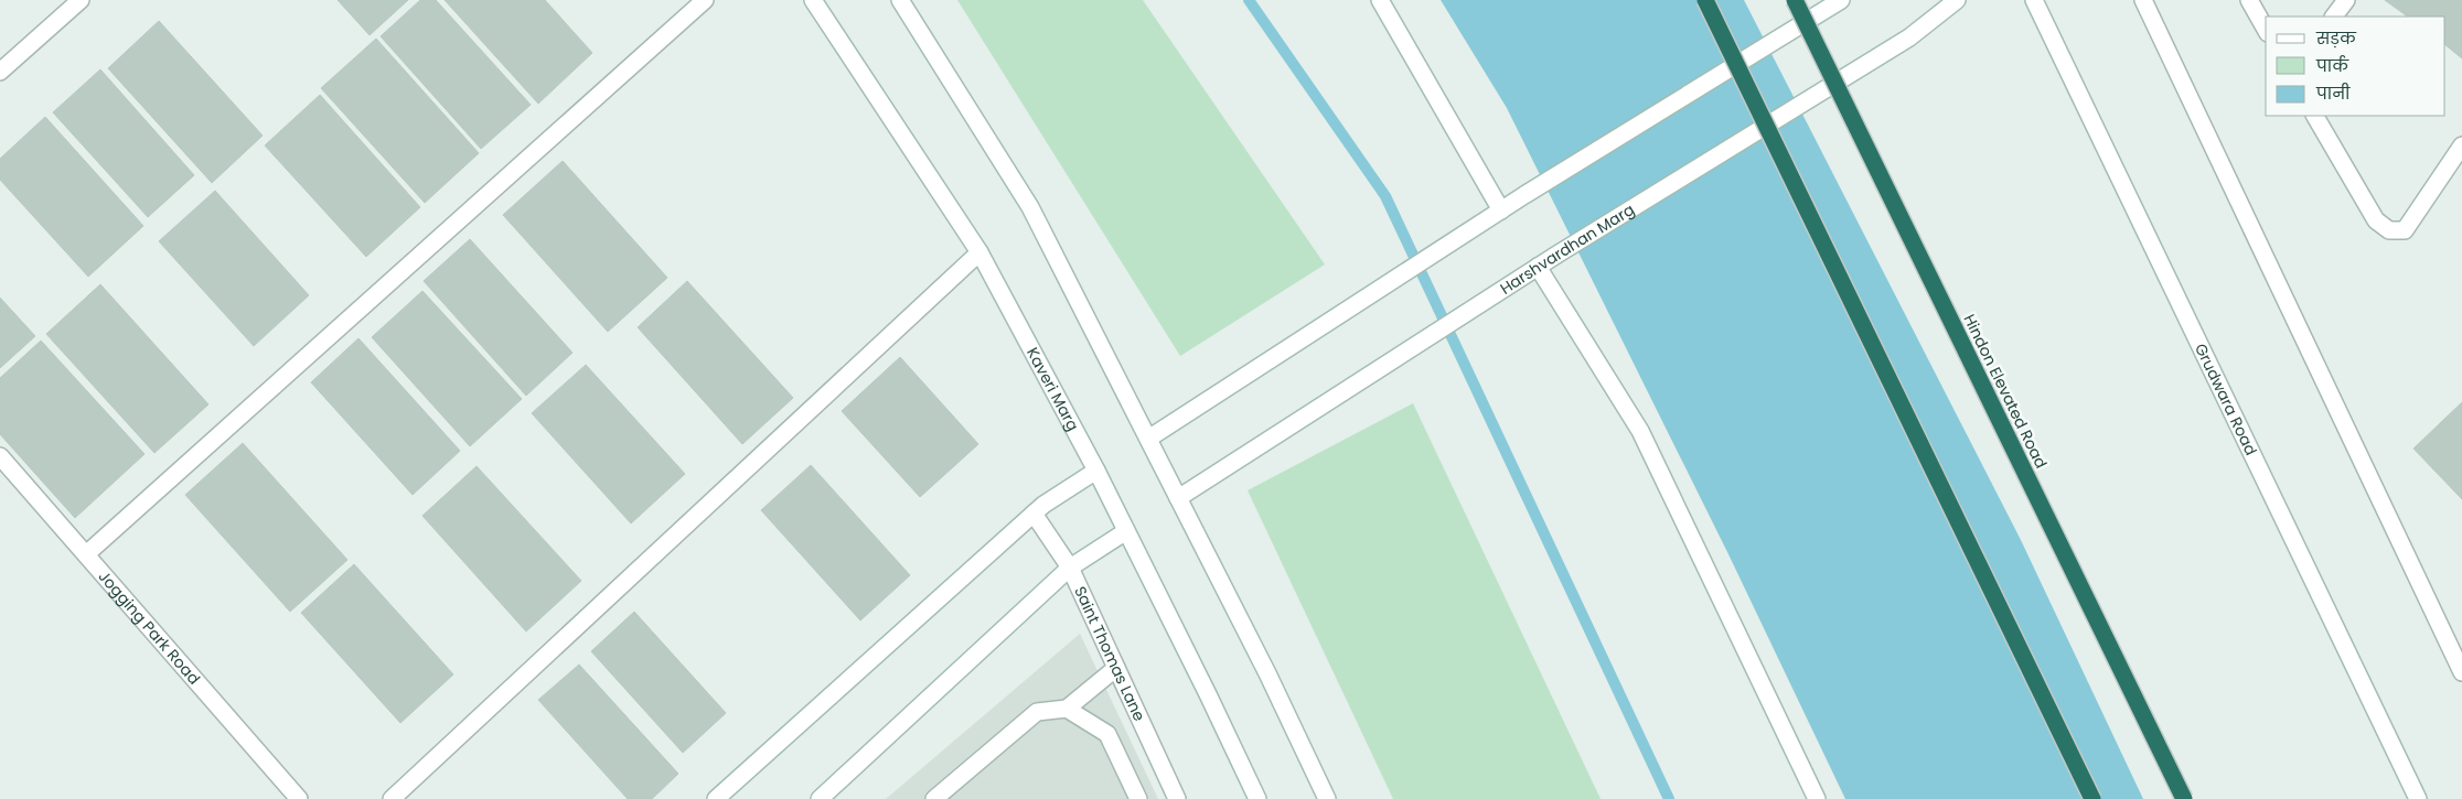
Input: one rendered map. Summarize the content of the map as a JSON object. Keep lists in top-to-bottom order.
{
  "streets": {
    "highway": ["Hindon Elevated Road"],
    "street": [
      "Harshvardhan Marg",
      "Kaveri Marg",
      "Grudwara Road",
      "Jogging Park Road",
      "Saint Thomas Lane"
    ]
  },
  "legend": ["सड़क", "पार्क", "पानी"]
}
